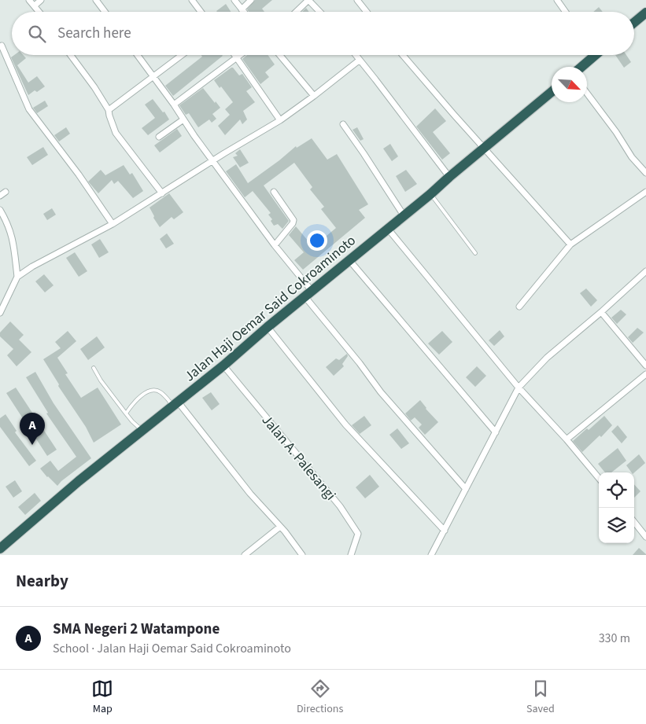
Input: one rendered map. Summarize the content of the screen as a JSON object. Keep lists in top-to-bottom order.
{
  "streets": {
    "highway": ["Jalan Haji Oemar Said Cokroaminoto"],
    "street": ["Jalan A. Palesangi"]
  },
  "crossings": [
    ["Jalan Haji Oemar Said Cokroaminoto", "Jalan A. Palesangi"]
  ],
  "north": "bottom right",
  "page": {
    "search": "Search here",
    "pins": "A",
    "heading": "Nearby",
    "list": [
      {
        "mark": "A",
        "name": "SMA Negeri 2 Watampone",
        "note": "School · Jalan Haji Oemar Said Cokroaminoto",
        "value": "330 m"
      }
    ],
    "nav": ["Map", "Directions", "Saved"]
  }
}
